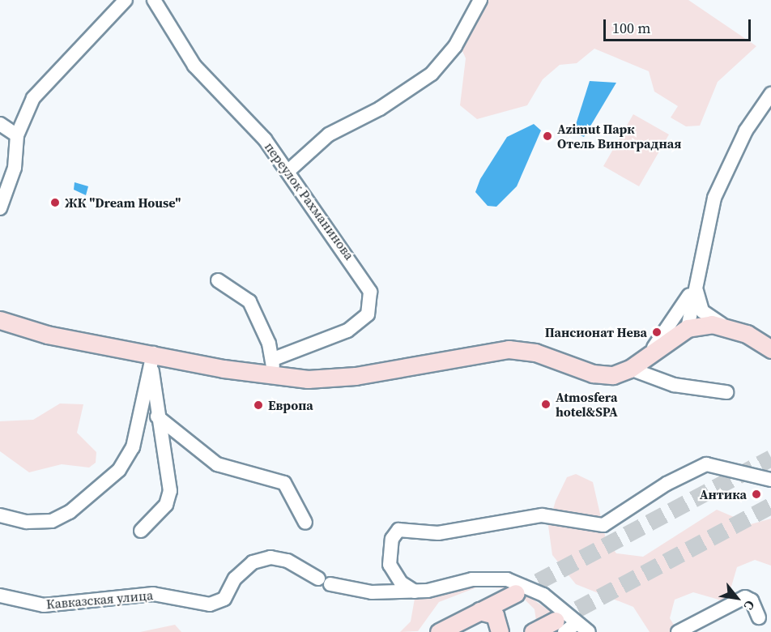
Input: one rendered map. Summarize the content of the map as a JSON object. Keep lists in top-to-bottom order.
{
  "streets": {
    "street": ["переулок Рахманинова", "Кавказская улица"]
  },
  "places": [
    "Azimut Парк Отель Виноградная",
    "ЖК \"Dream House\"",
    "Пансионат Нева",
    "Atmosfera hotel&SPA",
    "Европа",
    "Антика"
  ],
  "scale_bar": "100 m",
  "north": "bottom right"
}
